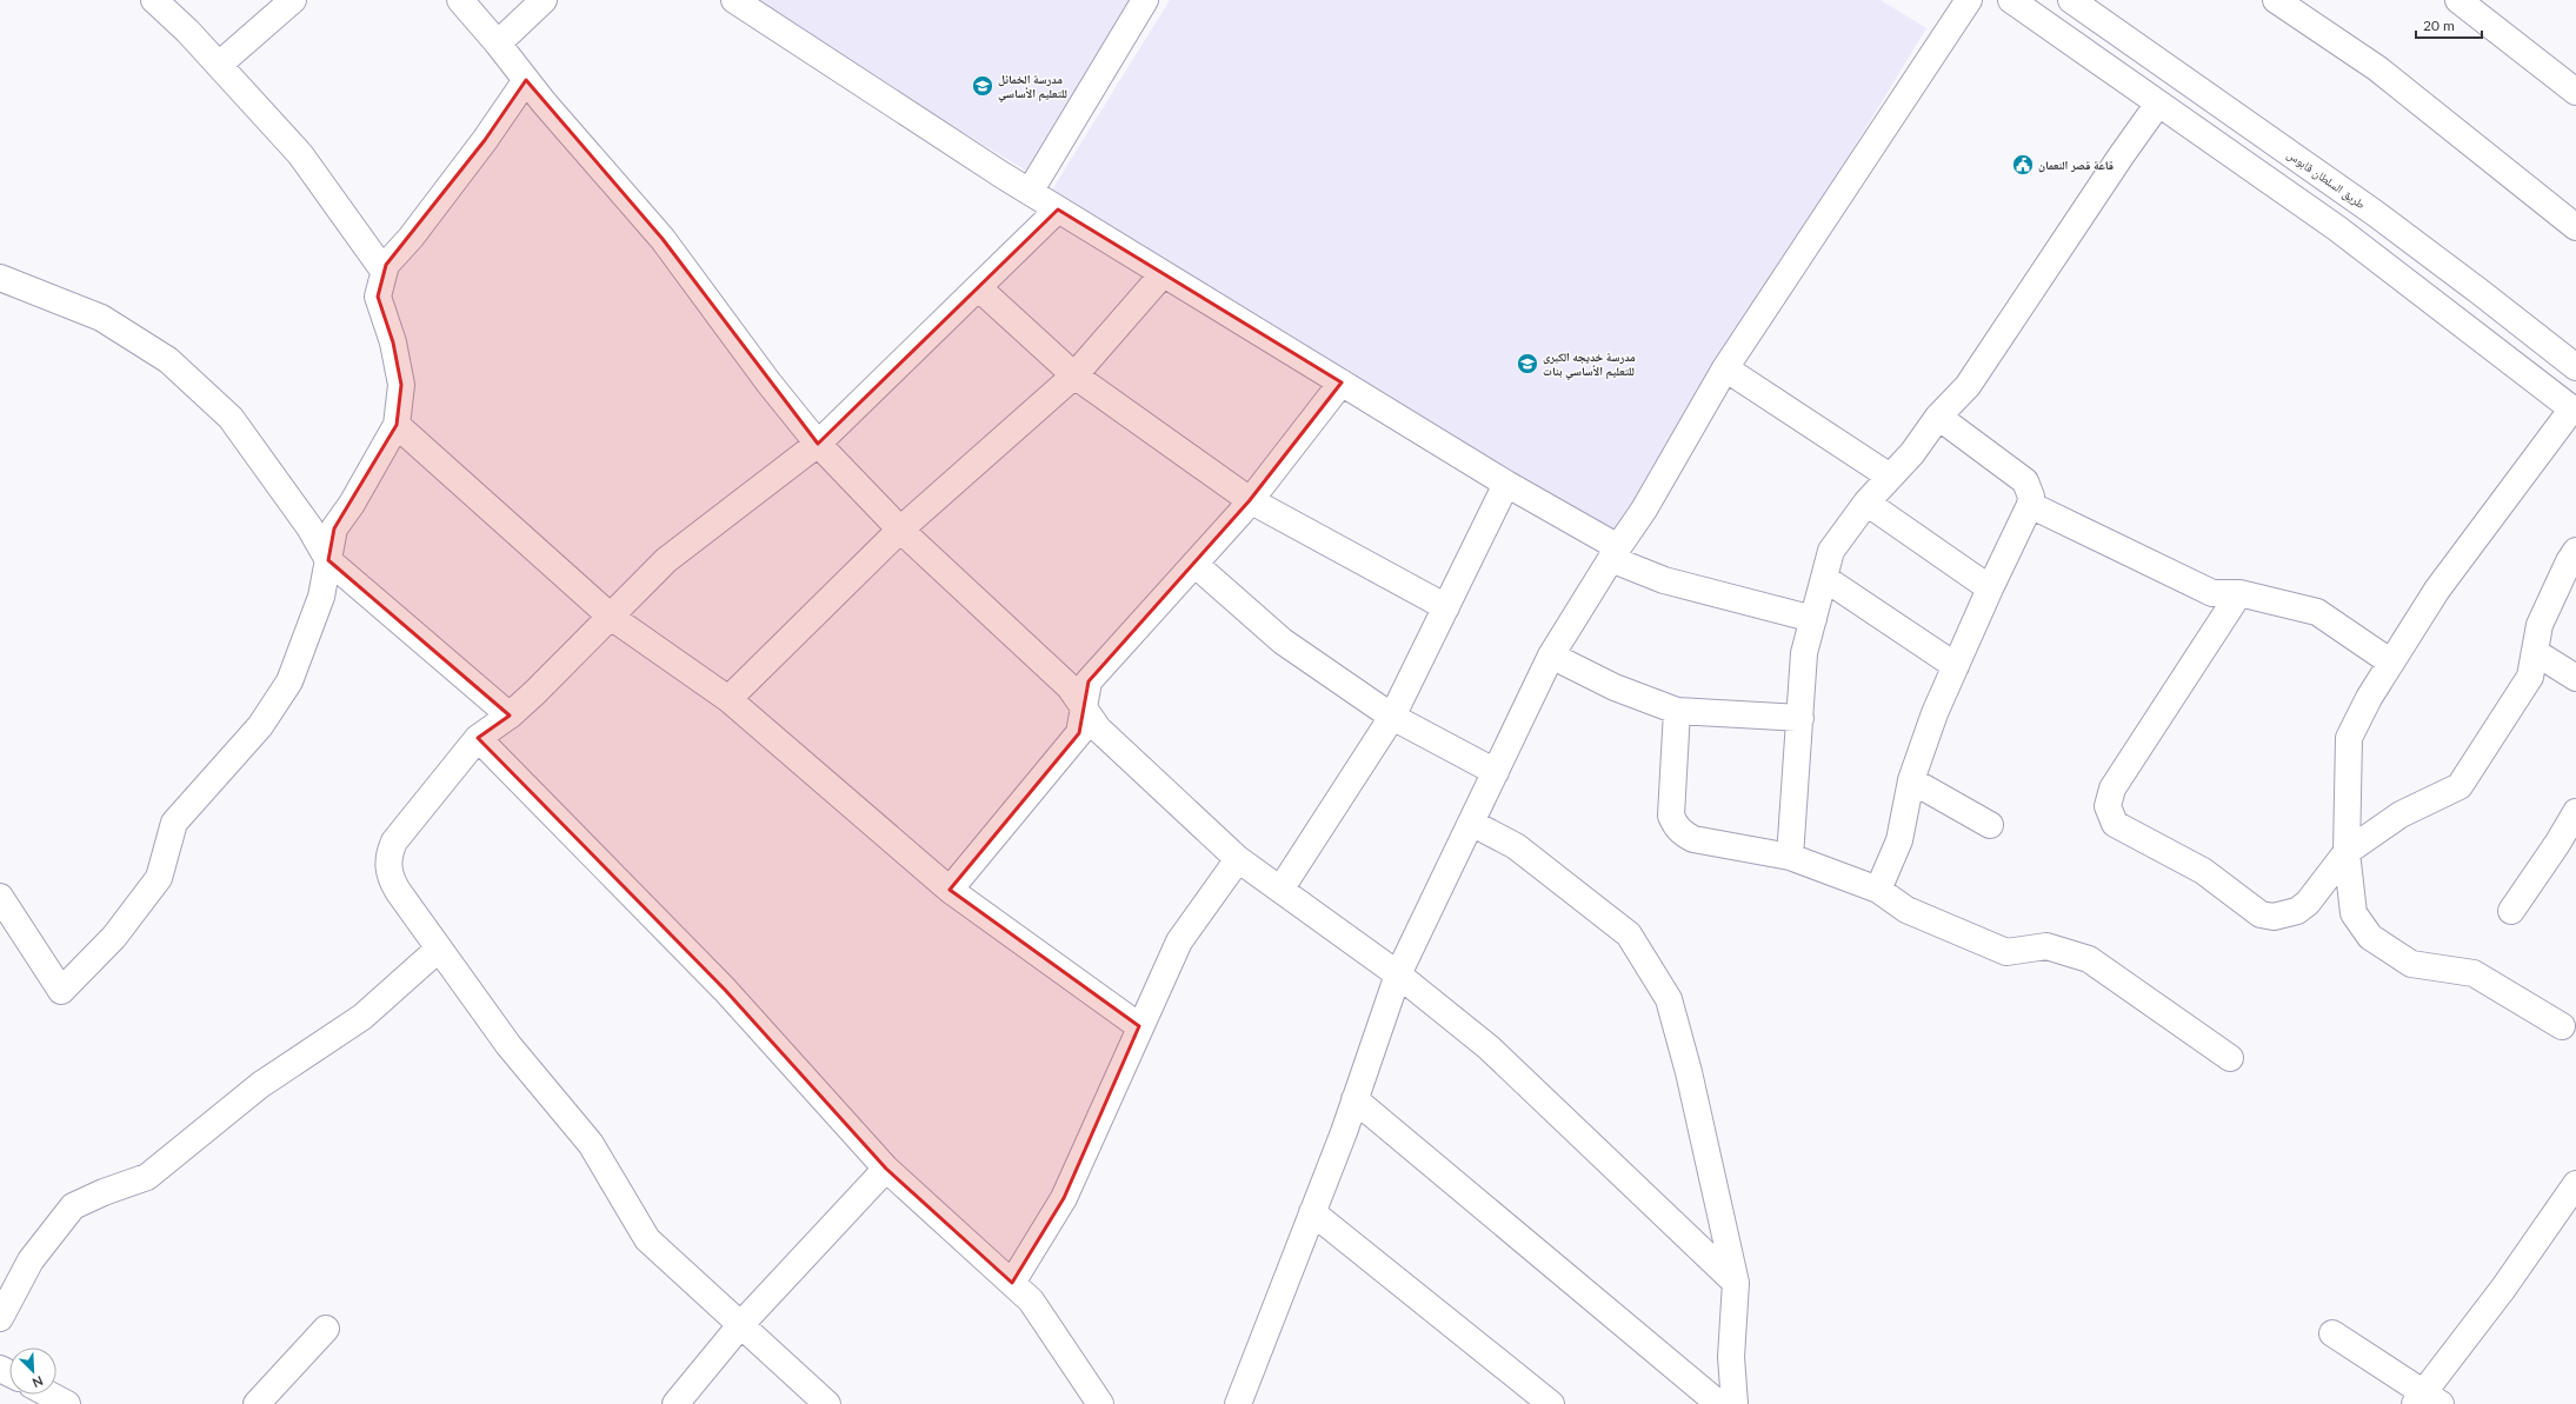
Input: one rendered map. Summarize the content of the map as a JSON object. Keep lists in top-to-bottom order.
{
  "streets": {
    "main road": ["طريق السلطان قابوس"]
  },
  "places": {
    "school or university": ["مدرسة الخمائل للتعليم الأساسي", "مدرسة خديجه الكبرى للتعليم الأساسي بنات"],
    "public building": ["قاعة قصر النعمان"]
  },
  "scale_bar": "20 m",
  "north": "bottom right"
}
